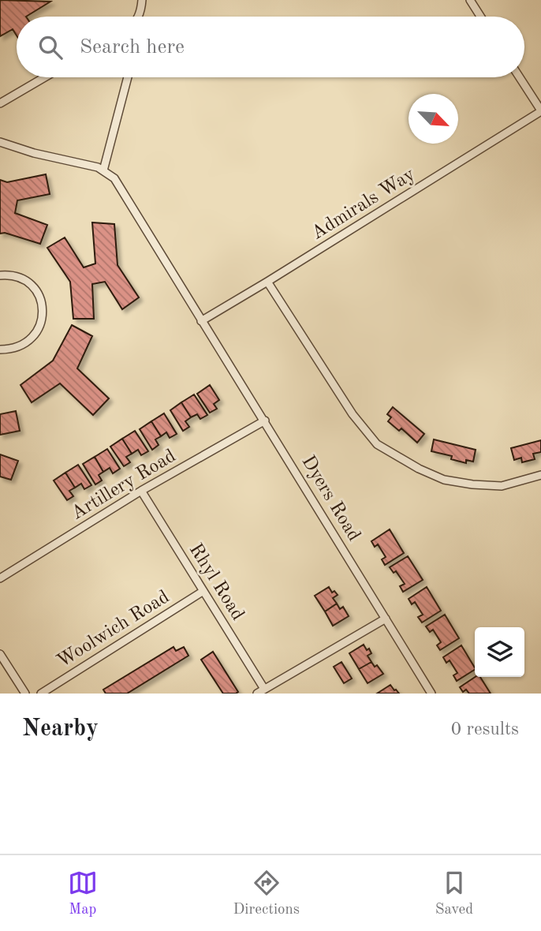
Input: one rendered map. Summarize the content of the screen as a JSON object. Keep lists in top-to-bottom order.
{
  "streets": {
    "lane": [
      "Admirals Way",
      "Artillery Road",
      "Dyers Road",
      "Rhyl Road",
      "Woolwich Road"
    ]
  },
  "crossings": [
    ["Admirals Way", "Dyers Road"],
    ["Artillery Road", "Dyers Road"],
    ["Artillery Road", "Rhyl Road"],
    ["Rhyl Road", "Woolwich Road"]
  ],
  "north": "bottom right",
  "page": {
    "search": "Search here",
    "heading": ["Nearby", "0 results"],
    "nav": ["Map", "Directions", "Saved"]
  }
}
